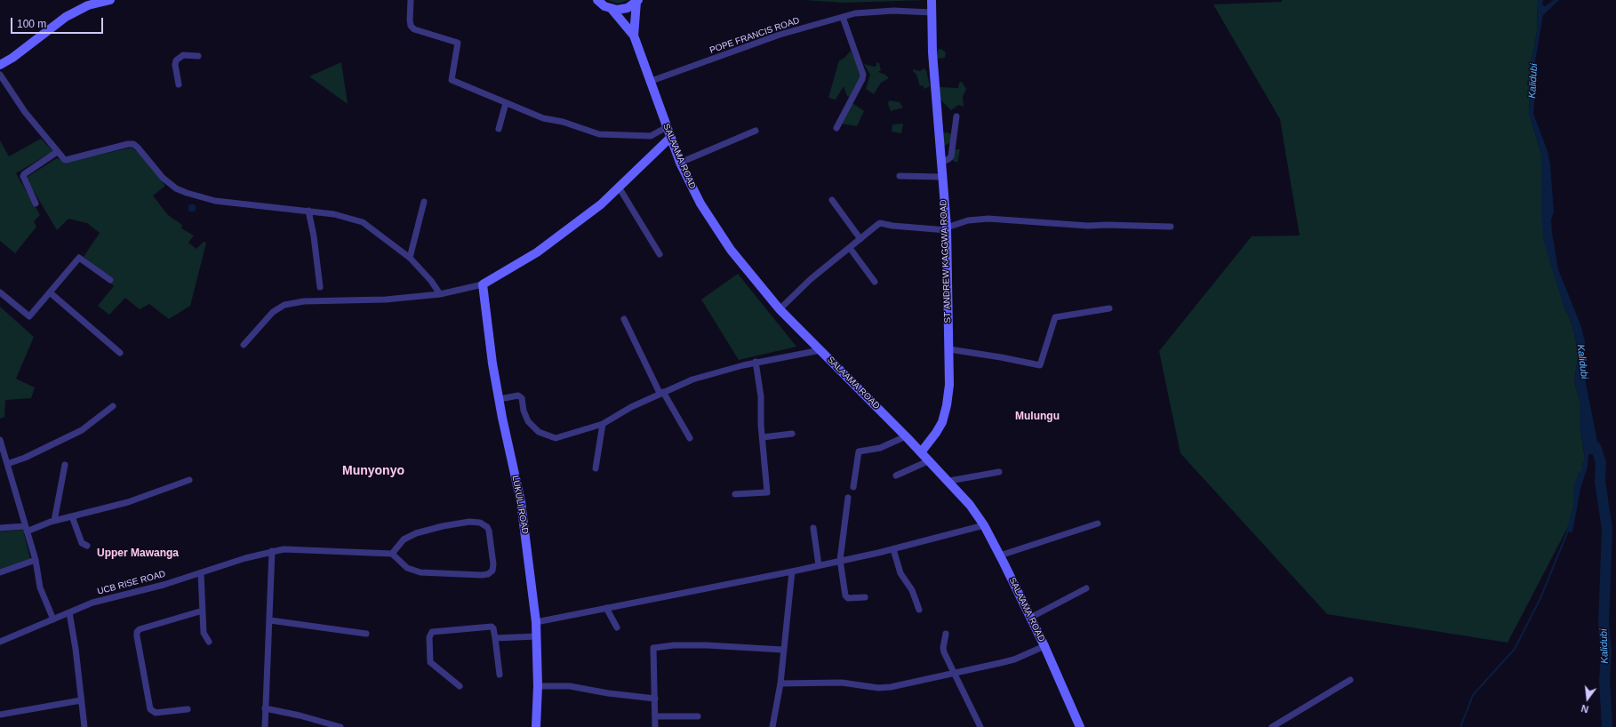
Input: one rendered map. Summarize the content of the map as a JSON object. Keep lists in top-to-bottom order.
{
  "streets": {
    "street": [
      "POPE FRANCIS ROAD",
      "SALAAMA ROAD",
      "ST ANDREW KAGGWA ROAD",
      "LUKULI ROAD",
      "UCB RISE ROAD"
    ]
  },
  "crossings": [
    ["POPE FRANCIS ROAD", "SALAAMA ROAD"],
    ["POPE FRANCIS ROAD", "ST ANDREW KAGGWA ROAD"],
    ["SALAAMA ROAD", "ST ANDREW KAGGWA ROAD"]
  ],
  "districts": ["Mulungu", "Munyonyo", "Upper Mawanga"],
  "water": ["Kalidubi"],
  "scale_bar": "100 m",
  "north": "bottom"
}
